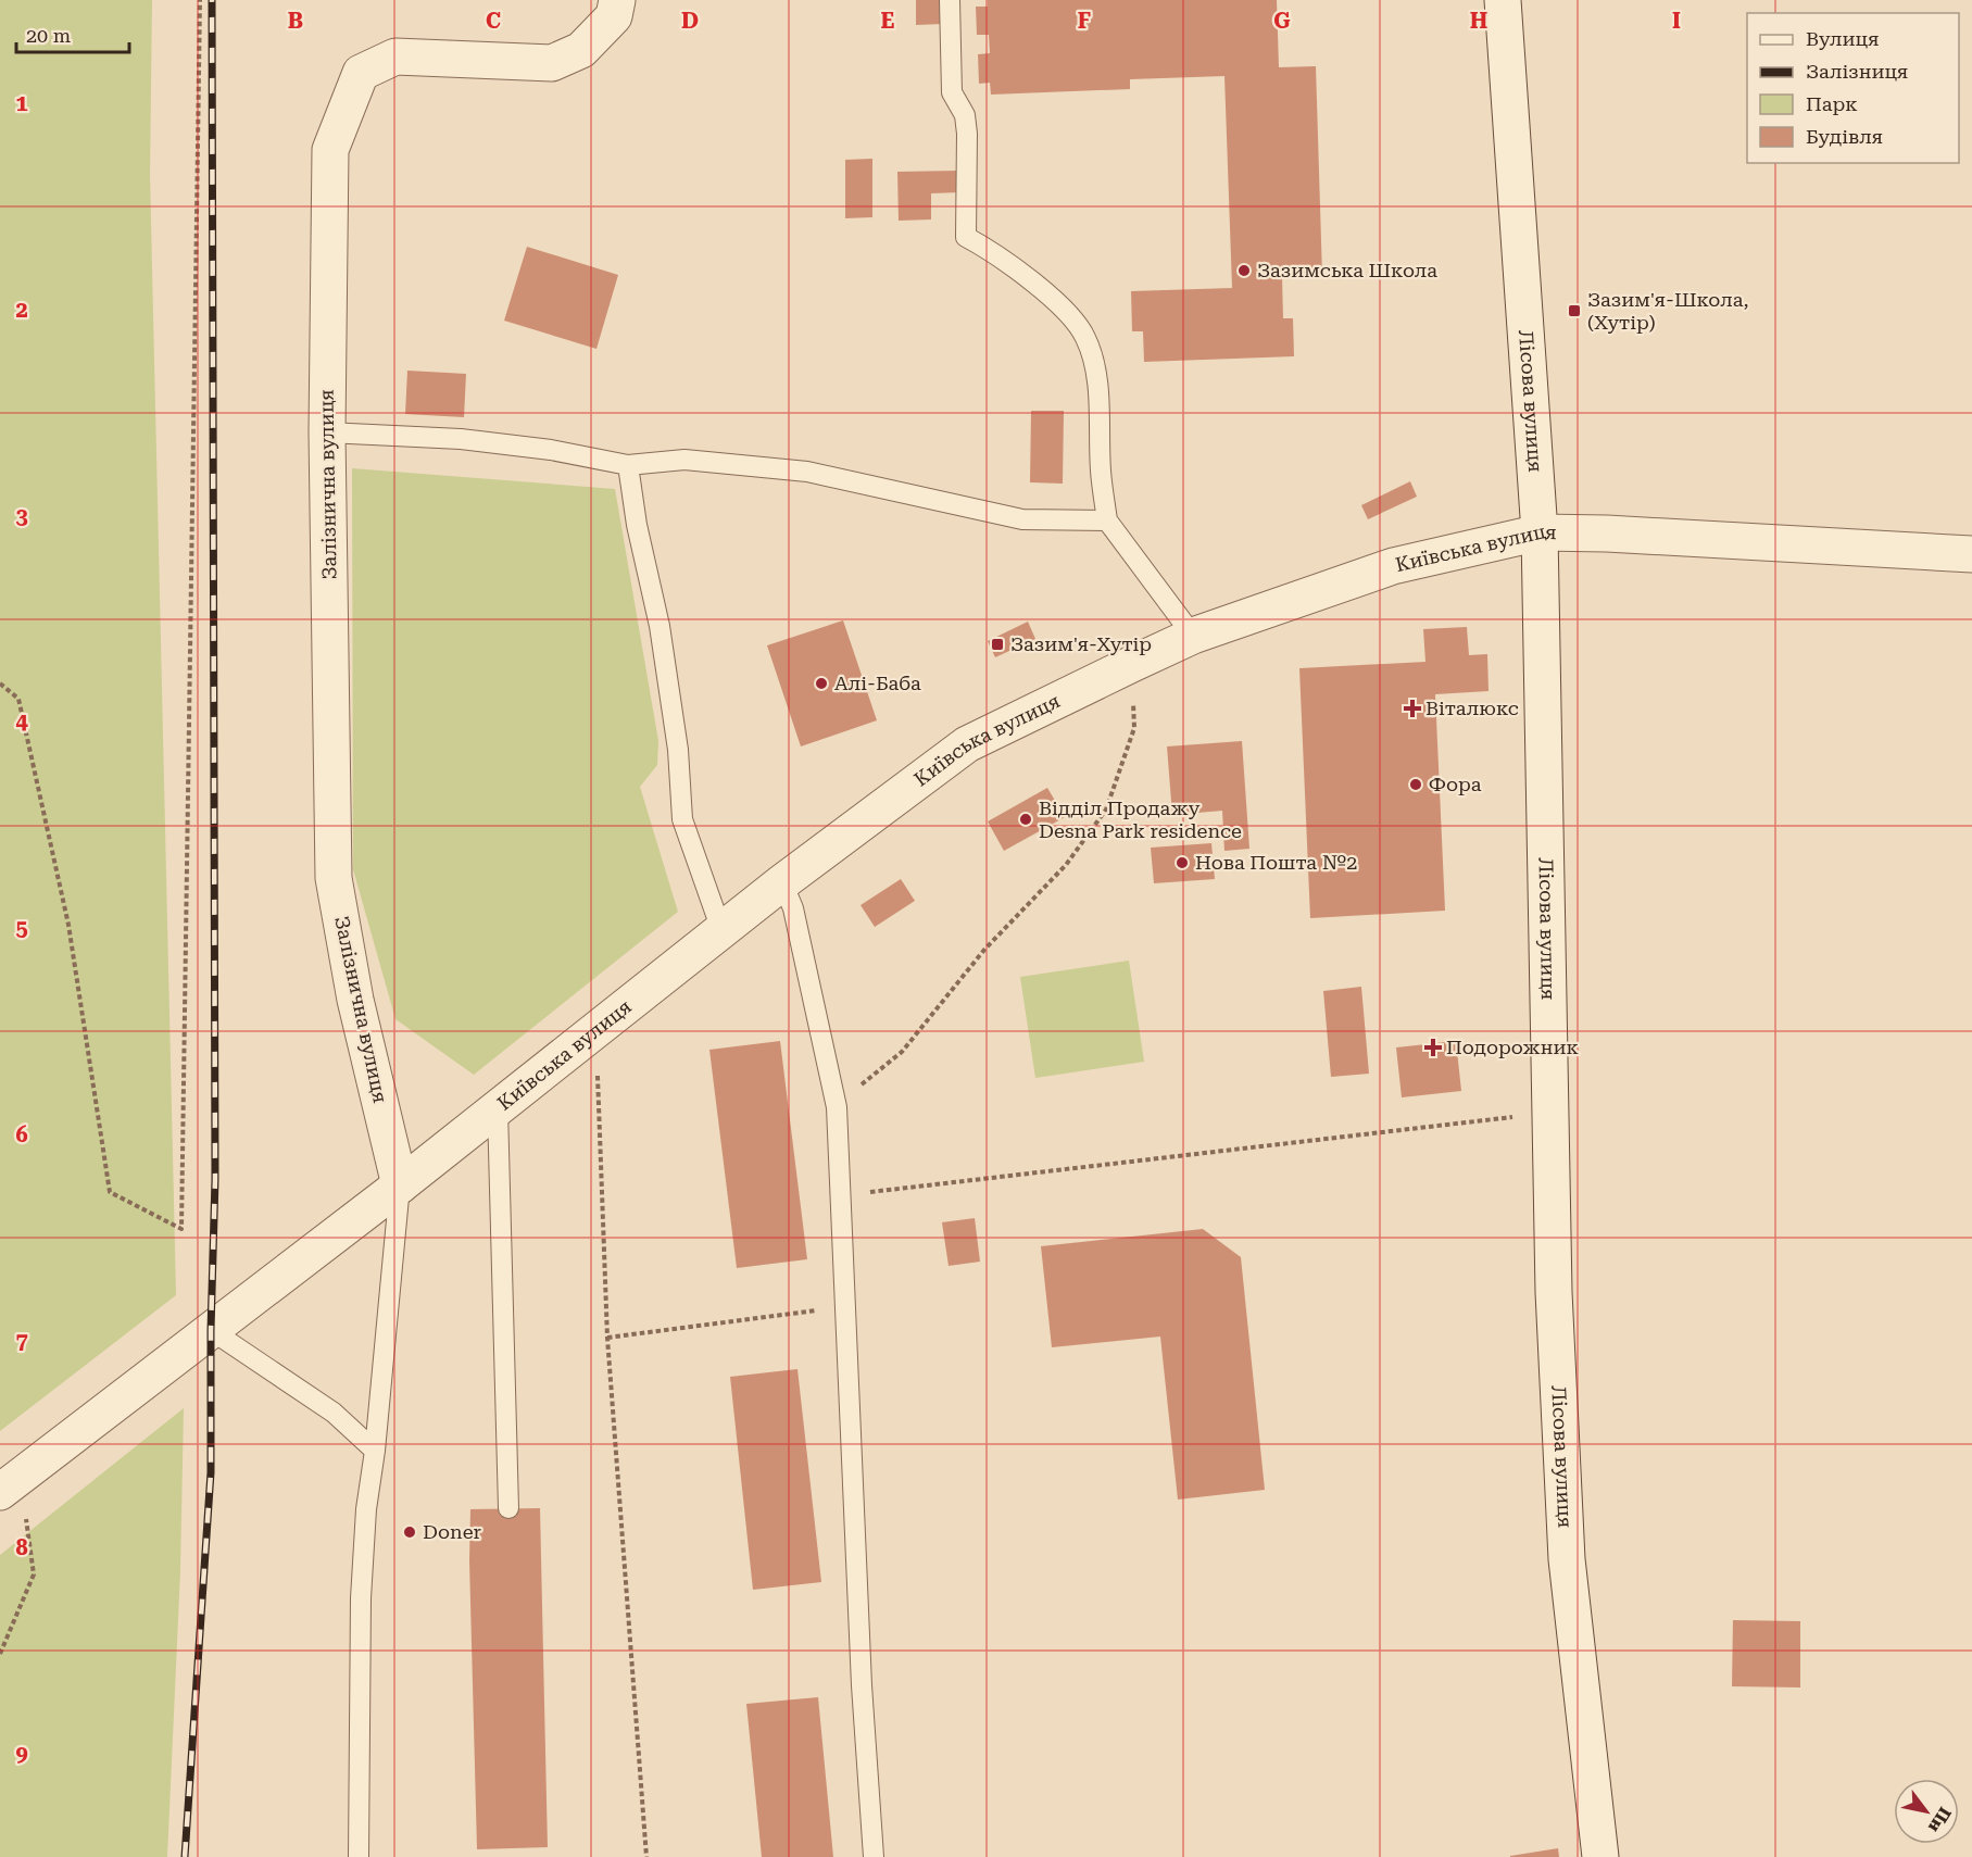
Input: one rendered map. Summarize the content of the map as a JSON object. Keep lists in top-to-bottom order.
{
  "streets": {
    "street": ["Лісова вулиця", "Залізнична вулиця", "Київська вулиця"]
  },
  "crossings": [
    ["Лісова вулиця", "Київська вулиця"],
    ["Залізнична вулиця", "Київська вулиця"]
  ],
  "places": {
    "other": [
      "Зазимська Школа",
      "Алі-Баба",
      "Фора",
      "Відділ Продажу Desna Park residence",
      "Нова Пошта №2",
      "Doner"
    ],
    "transit": ["Зазим'я-Школа, (Хутір)", "Зазим'я-Хутір"],
    "health": ["Віталюкс", "Подорожник"]
  },
  "legend": [
    "Вулиця",
    "Залізниця",
    "Парк",
    "Будівля"
  ],
  "scale_bar": "20 m",
  "north": "bottom right",
  "grid": {
    "columns": [
      "B",
      "C",
      "D",
      "E",
      "F",
      "G",
      "H",
      "I"
    ],
    "rows": [
      "1",
      "2",
      "3",
      "4",
      "5",
      "6",
      "7",
      "8",
      "9"
    ]
  }
}
